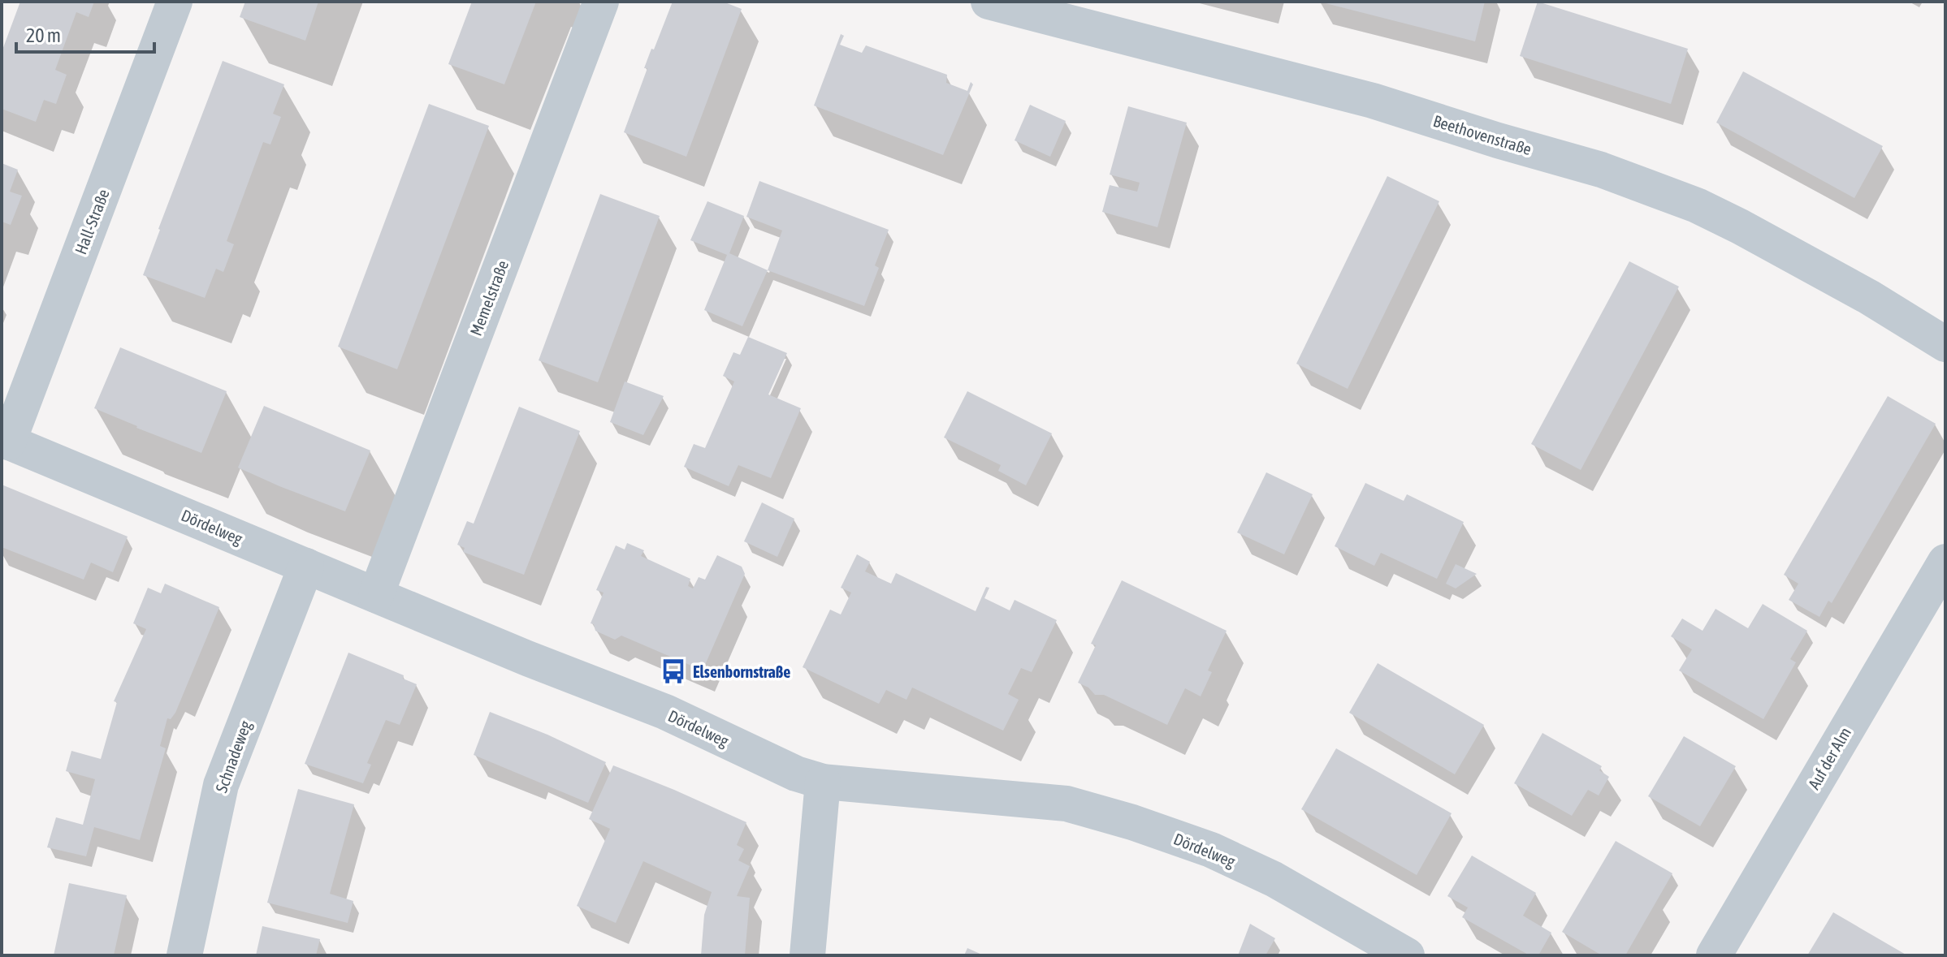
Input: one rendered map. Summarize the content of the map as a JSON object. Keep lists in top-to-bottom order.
{
  "streets": {
    "street": [
      "Beethovenstraße",
      "Hall-Straße",
      "Memelstraße",
      "Dördelweg",
      "Schnadeweg",
      "Auf der Alm"
    ]
  },
  "crossings": [
    ["Hall-Straße", "Dördelweg"],
    ["Memelstraße", "Dördelweg"],
    ["Dördelweg", "Schnadeweg"]
  ],
  "places": {
    "bus stop": ["Elsenbornstraße"]
  },
  "scale_bar": "20 m"
}
